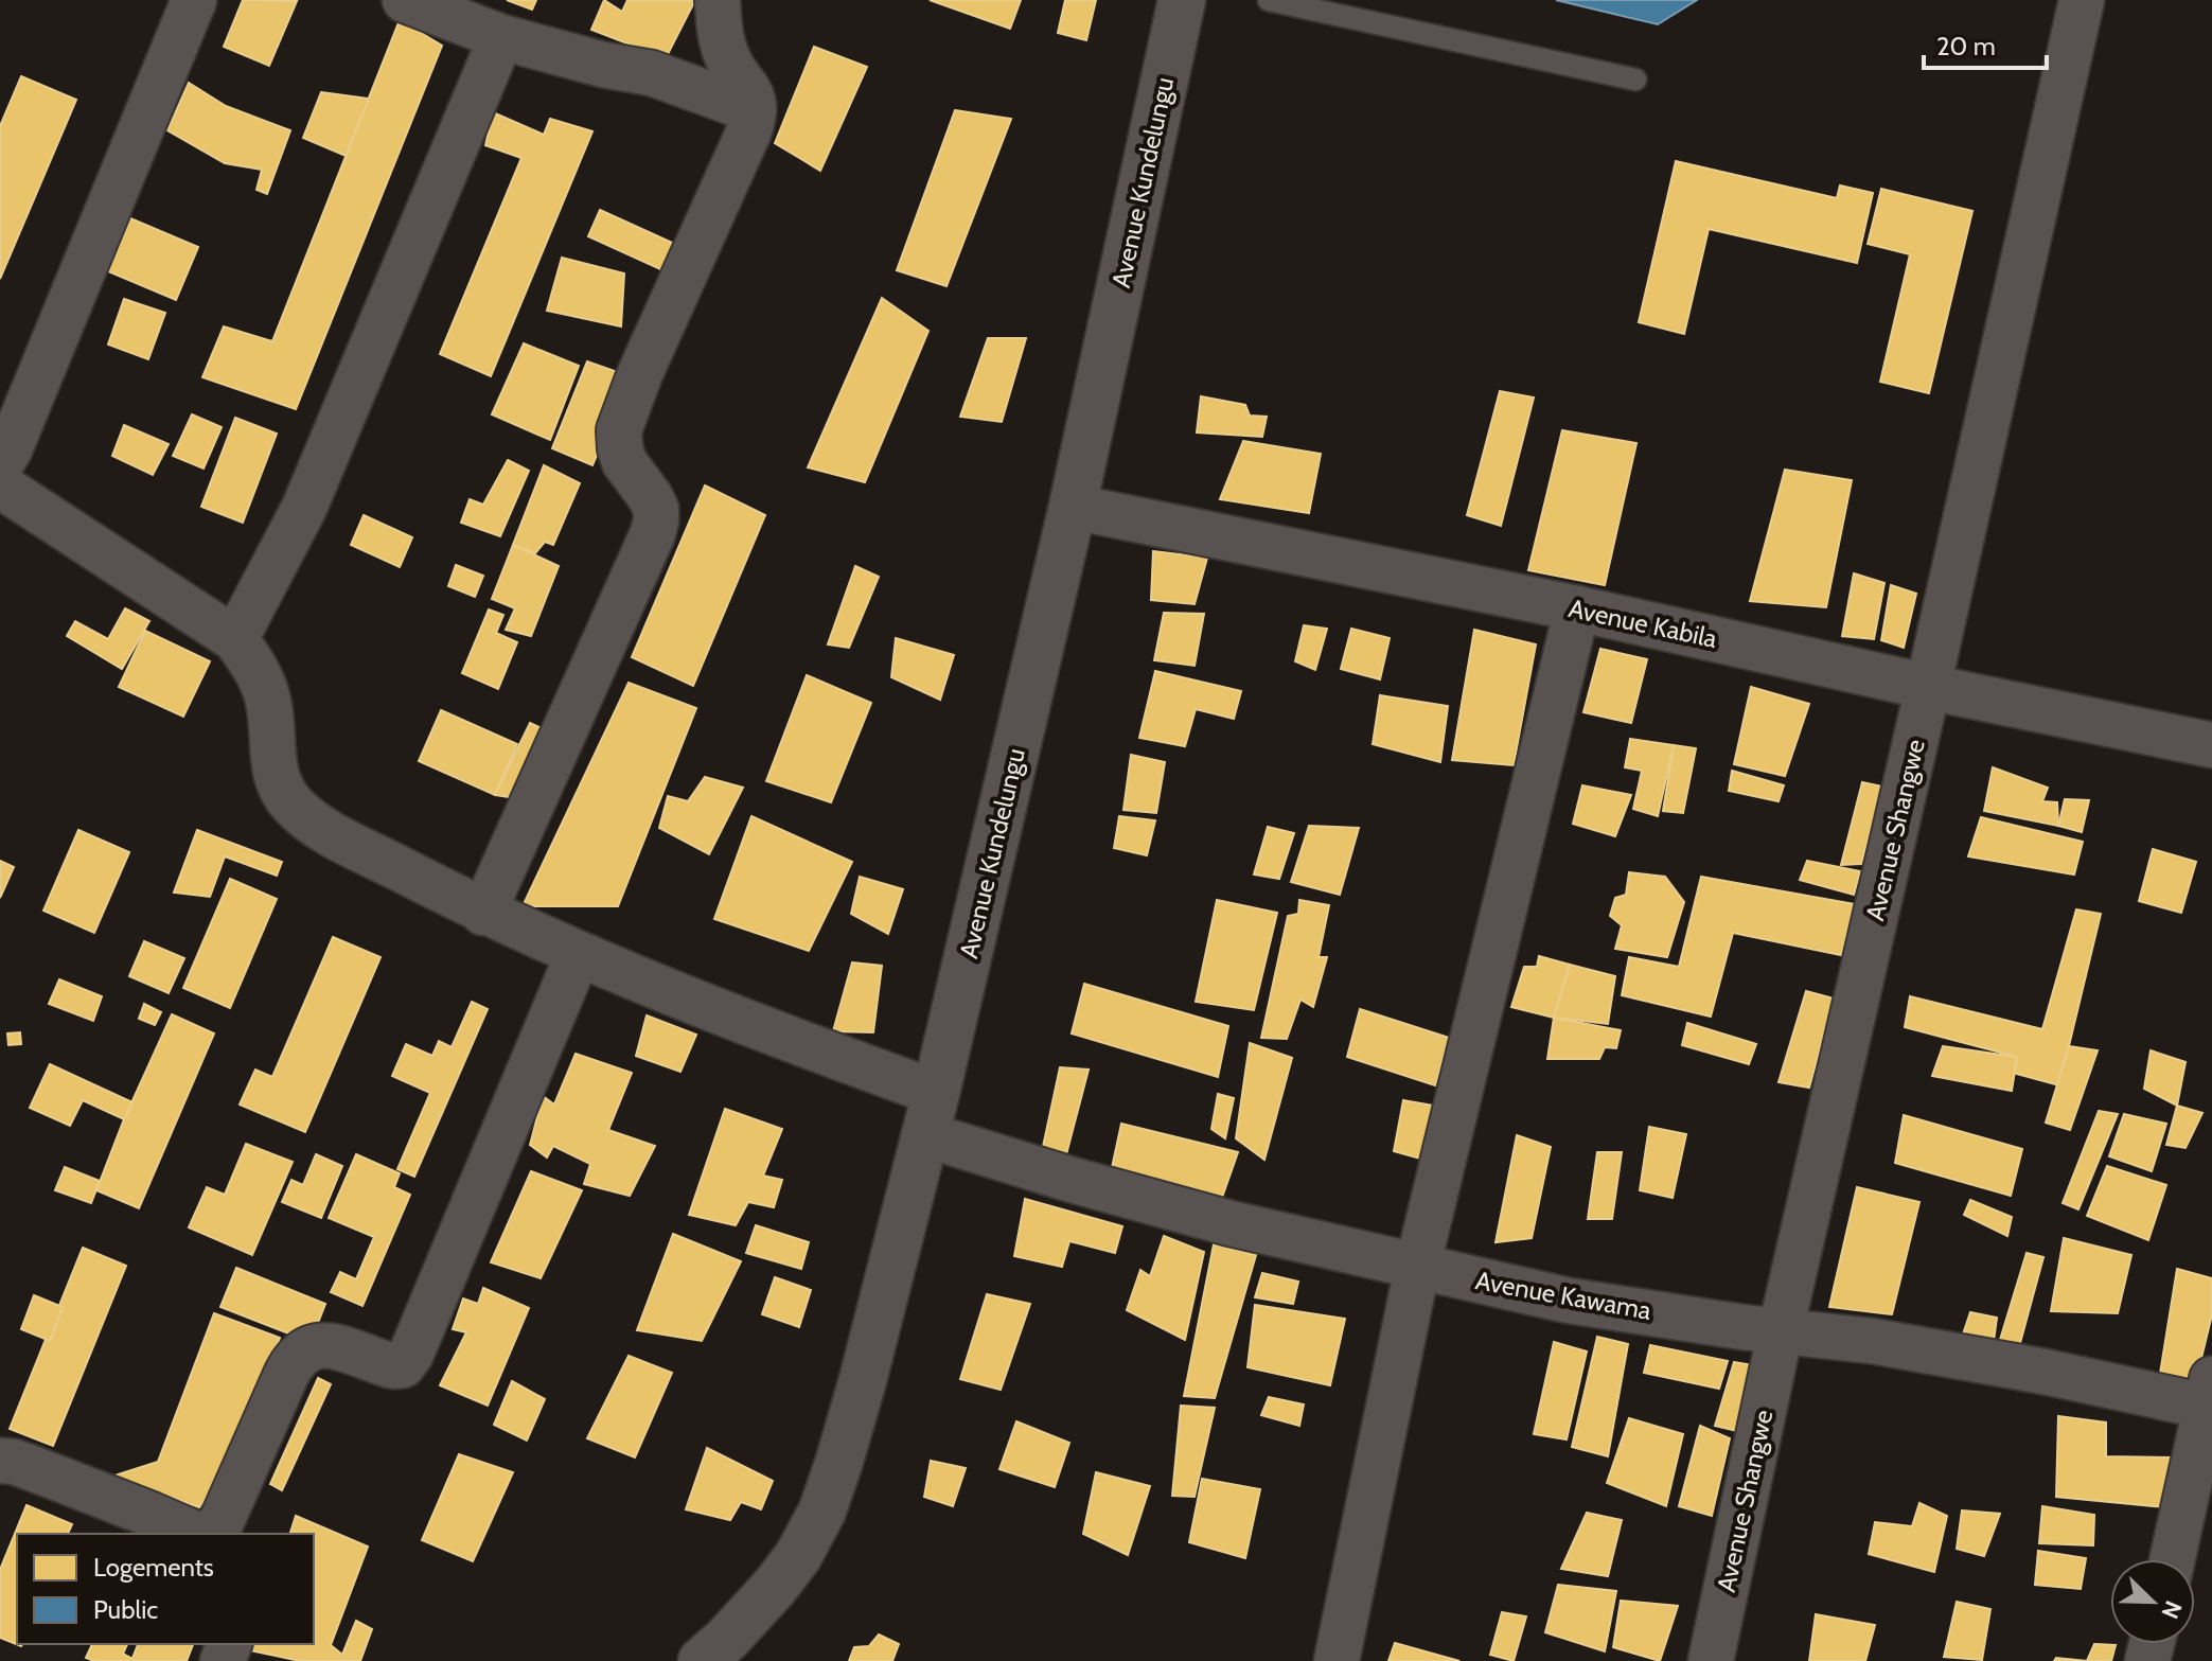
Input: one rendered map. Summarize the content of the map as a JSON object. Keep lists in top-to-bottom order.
{
  "streets": {
    "street": [
      "Avenue Kundelungu",
      "Avenue Kabila",
      "Avenue Shangwe",
      "Avenue Kawama"
    ]
  },
  "crossings": [
    ["Avenue Kundelungu", "Avenue Kabila"],
    ["Avenue Kundelungu", "Avenue Kawama"],
    ["Avenue Kabila", "Avenue Shangwe"],
    ["Avenue Shangwe", "Avenue Kawama"]
  ],
  "legend": ["Logements", "Public"],
  "scale_bar": "20 m",
  "north": "bottom right"
}
